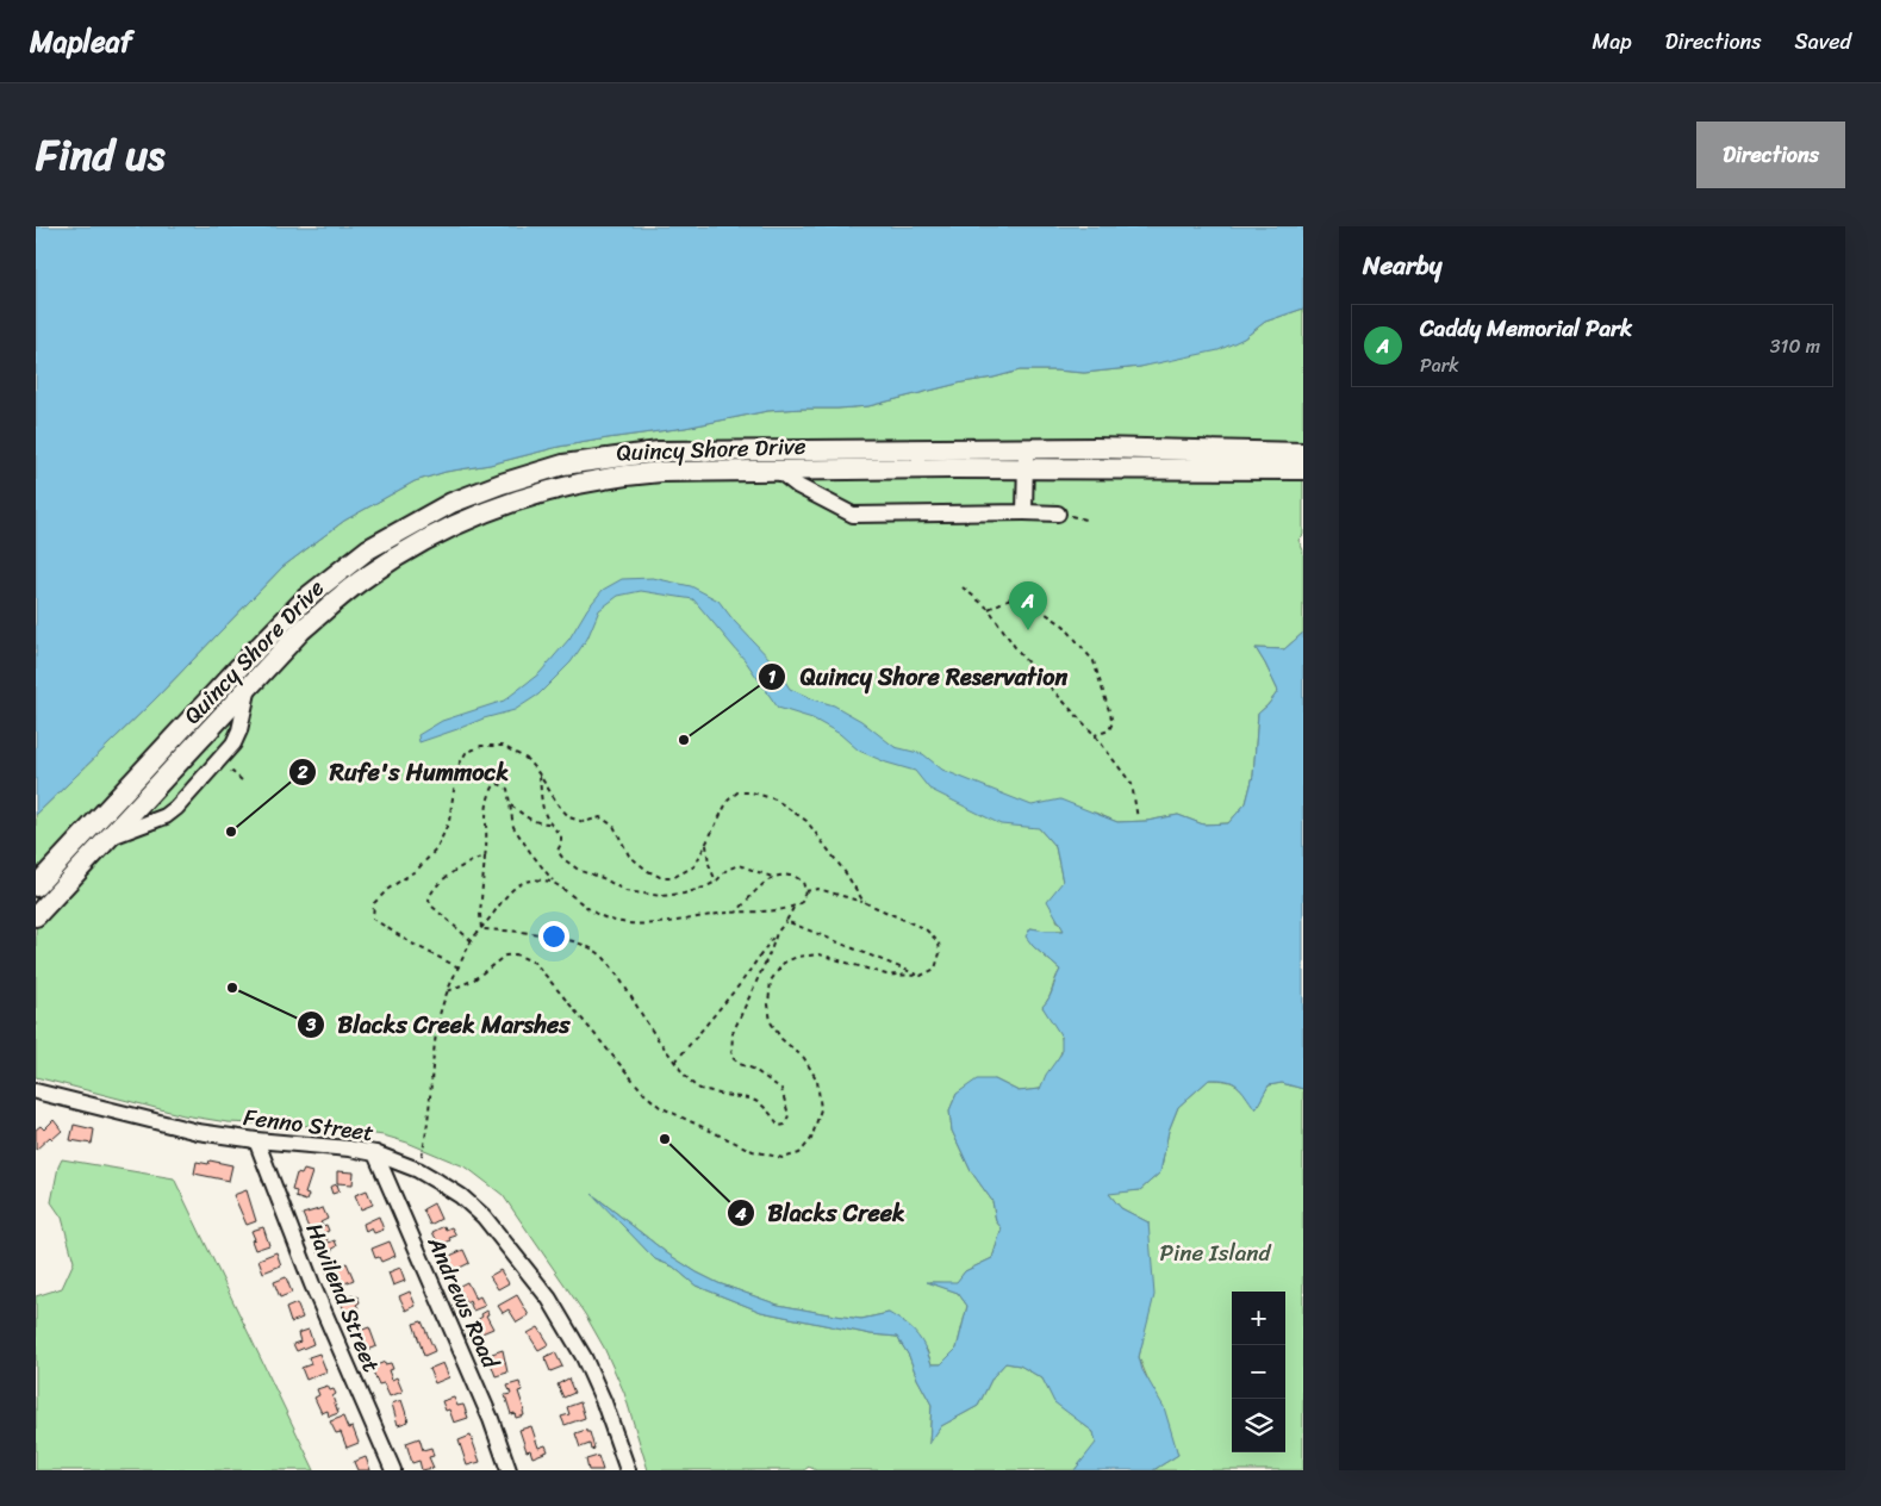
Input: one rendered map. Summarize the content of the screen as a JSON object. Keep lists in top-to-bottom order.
{
  "streets": {
    "main road": ["Quincy Shore Drive"],
    "street": ["Fenno Street", "Havilend Street", "Andrews Road"]
  },
  "crossings": [
    ["Fenno Street", "Havilend Street"],
    ["Fenno Street", "Andrews Road"]
  ],
  "parks": ["Pine Island"],
  "places": [
    "Quincy Shore Reservation",
    "Rufe's Hummock",
    "Blacks Creek Marshes",
    "Blacks Creek"
  ],
  "page": {
    "header": "Mapleaf",
    "nav": ["Map", "Directions", "Saved"],
    "title": "Find us",
    "buttons": "Directions",
    "heading": "Nearby",
    "list": [
      {
        "mark": "A",
        "name": "Caddy Memorial Park",
        "note": "Park",
        "value": "310 m"
      }
    ],
    "pins": "A",
    "map_buttons": ["+", "−"]
  }
}
